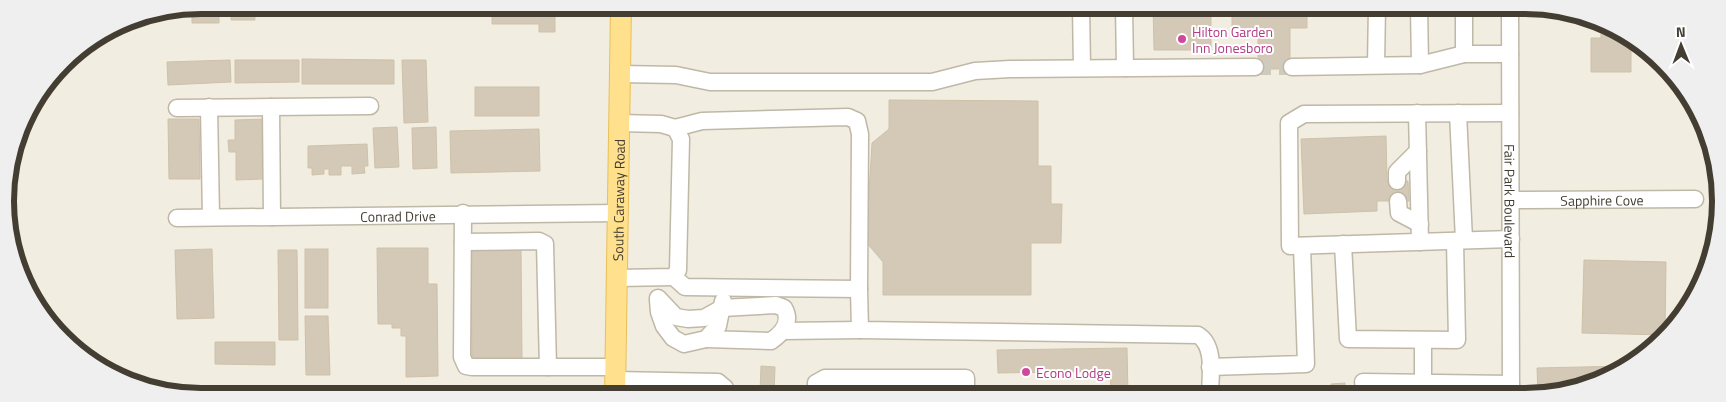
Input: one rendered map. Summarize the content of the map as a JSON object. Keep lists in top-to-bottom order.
{
  "streets": {
    "main road": ["South Caraway Road"],
    "street": ["Sapphire Cove", "Fair Park Boulevard", "Conrad Drive"]
  },
  "crossings": [
    ["South Caraway Road", "Conrad Drive"],
    ["Sapphire Cove", "Fair Park Boulevard"]
  ],
  "places": ["Hilton Garden Inn Jonesboro", "Econo Lodge"],
  "north": "top"
}
